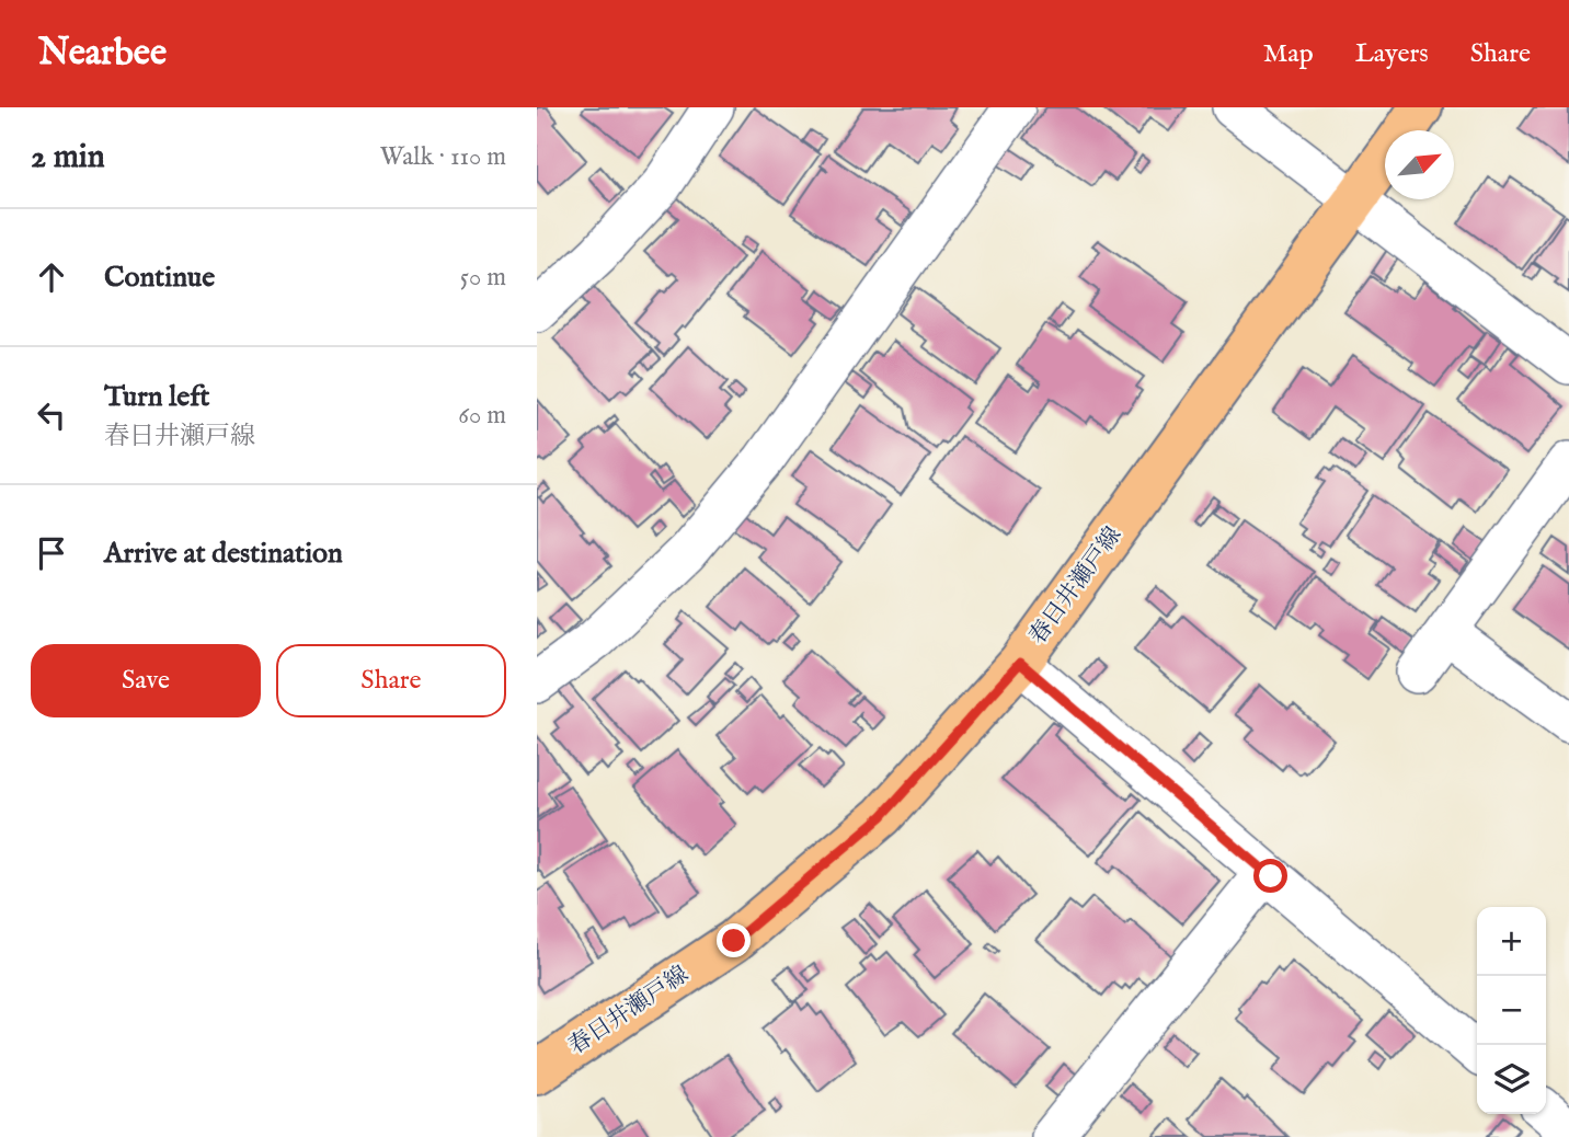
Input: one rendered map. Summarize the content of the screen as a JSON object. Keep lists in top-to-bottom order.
{
  "streets": {
    "main road": ["春日井瀬戸線"]
  },
  "north": "top right",
  "page": {
    "header": "Nearbee",
    "nav": ["Map", "Layers", "Share"],
    "heading": ["2 min", "Walk · 110 m"],
    "list": [
      ["Continue", "50 m"],
      ["Turn left", "春日井瀬戸線", "60 m"],
      "Arrive at destination"
    ],
    "buttons": ["Save", "Share"],
    "map_buttons": ["+", "−"]
  }
}
